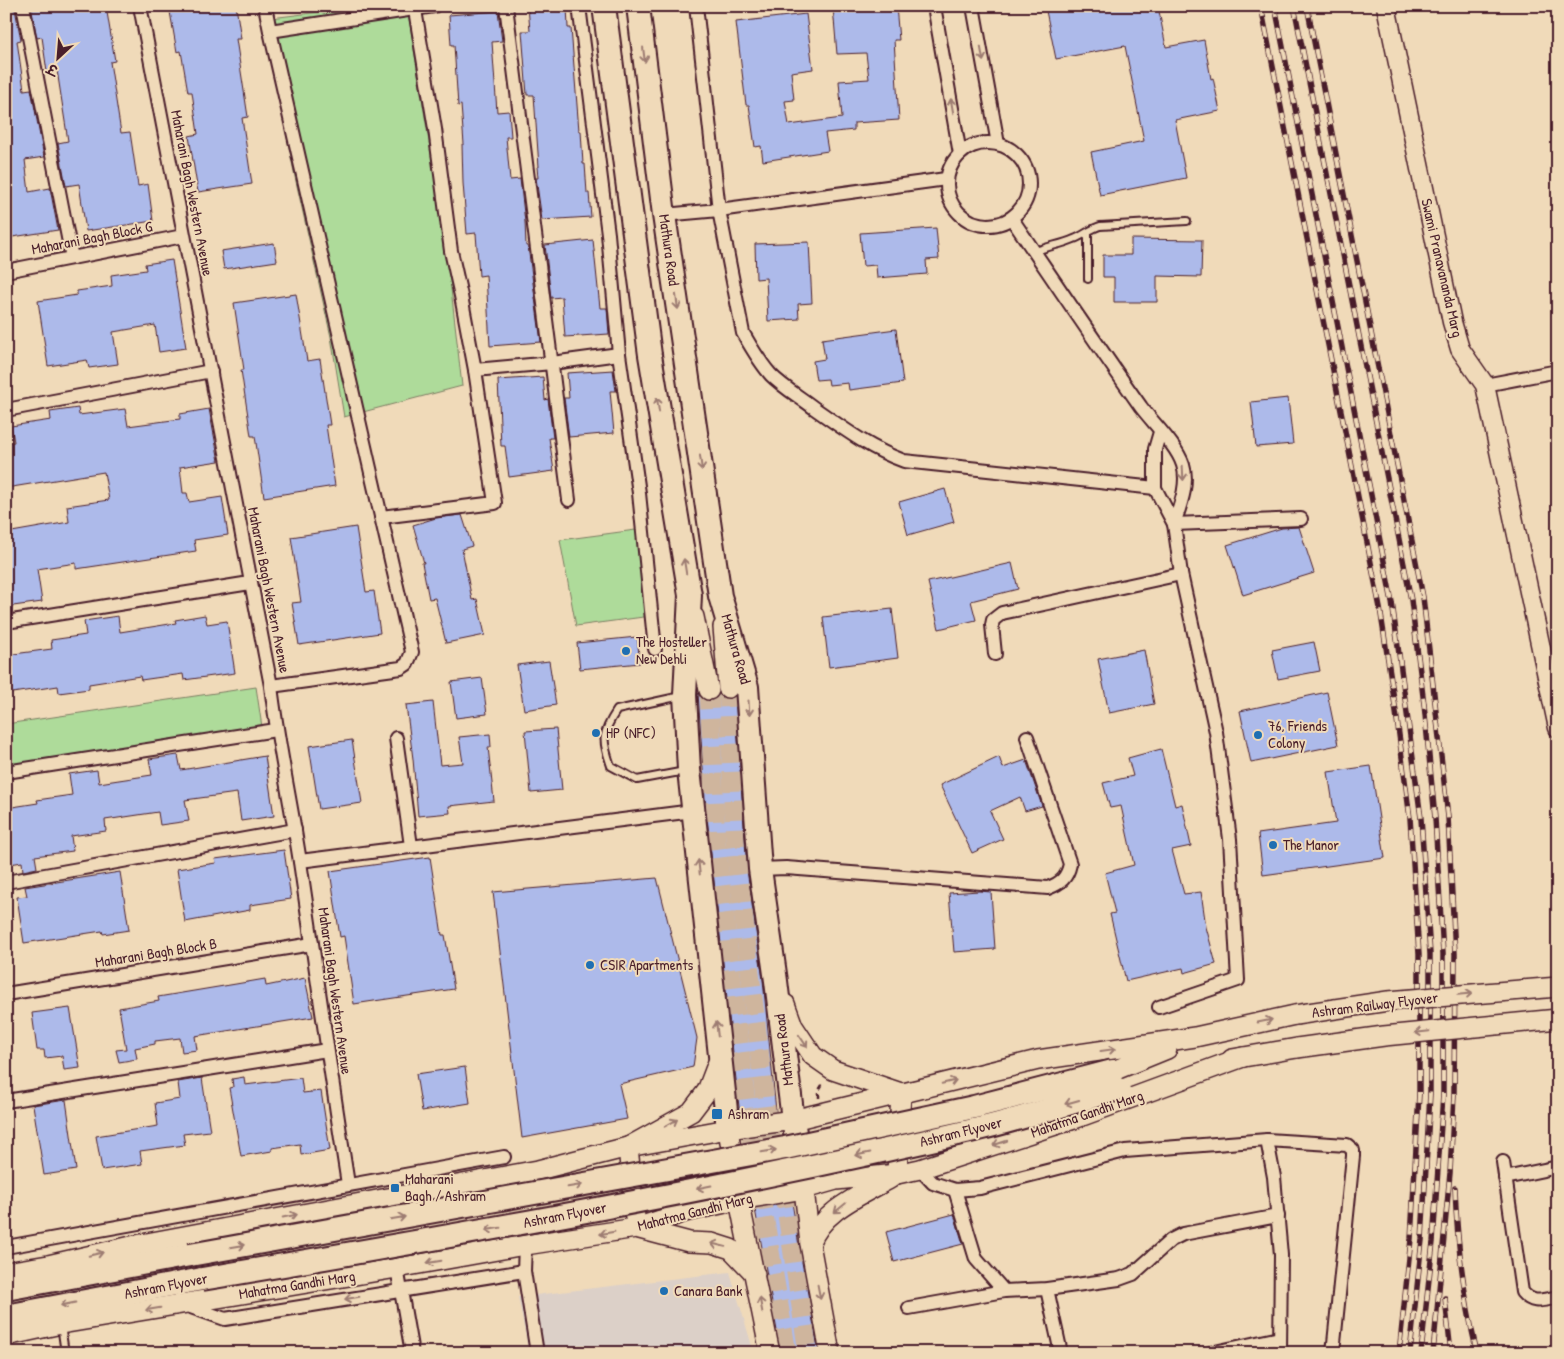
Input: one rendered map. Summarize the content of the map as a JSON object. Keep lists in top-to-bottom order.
{
  "streets": {
    "highway": ["Mathura Road", "Ashram Flyover"],
    "main road": ["Ashram Railway Flyover", "Mahatma Gandhi Marg"],
    "street": [
      "Maharani Bagh Western Avenue",
      "Maharani Bagh Block G",
      "Swami Pranavananda Marg",
      "Maharani Bagh Block B"
    ]
  },
  "crossings": [
    ["Maharani Bagh Western Avenue", "Maharani Bagh Block G"],
    ["Maharani Bagh Western Avenue", "Maharani Bagh Block B"],
    ["Mathura Road", "Mahatma Gandhi Marg"],
    ["Mahatma Gandhi Marg", "Ashram Flyover"]
  ],
  "places": {
    "other": [
      "The Hosteller New Dehli",
      "HP (NFC)",
      "76, Friends Colony",
      "The Manor",
      "CSIR Apartments",
      "Canara Bank"
    ],
    "transit": ["Ashram", "Maharani Bagh / Ashram"]
  },
  "north": "bottom left"
}
